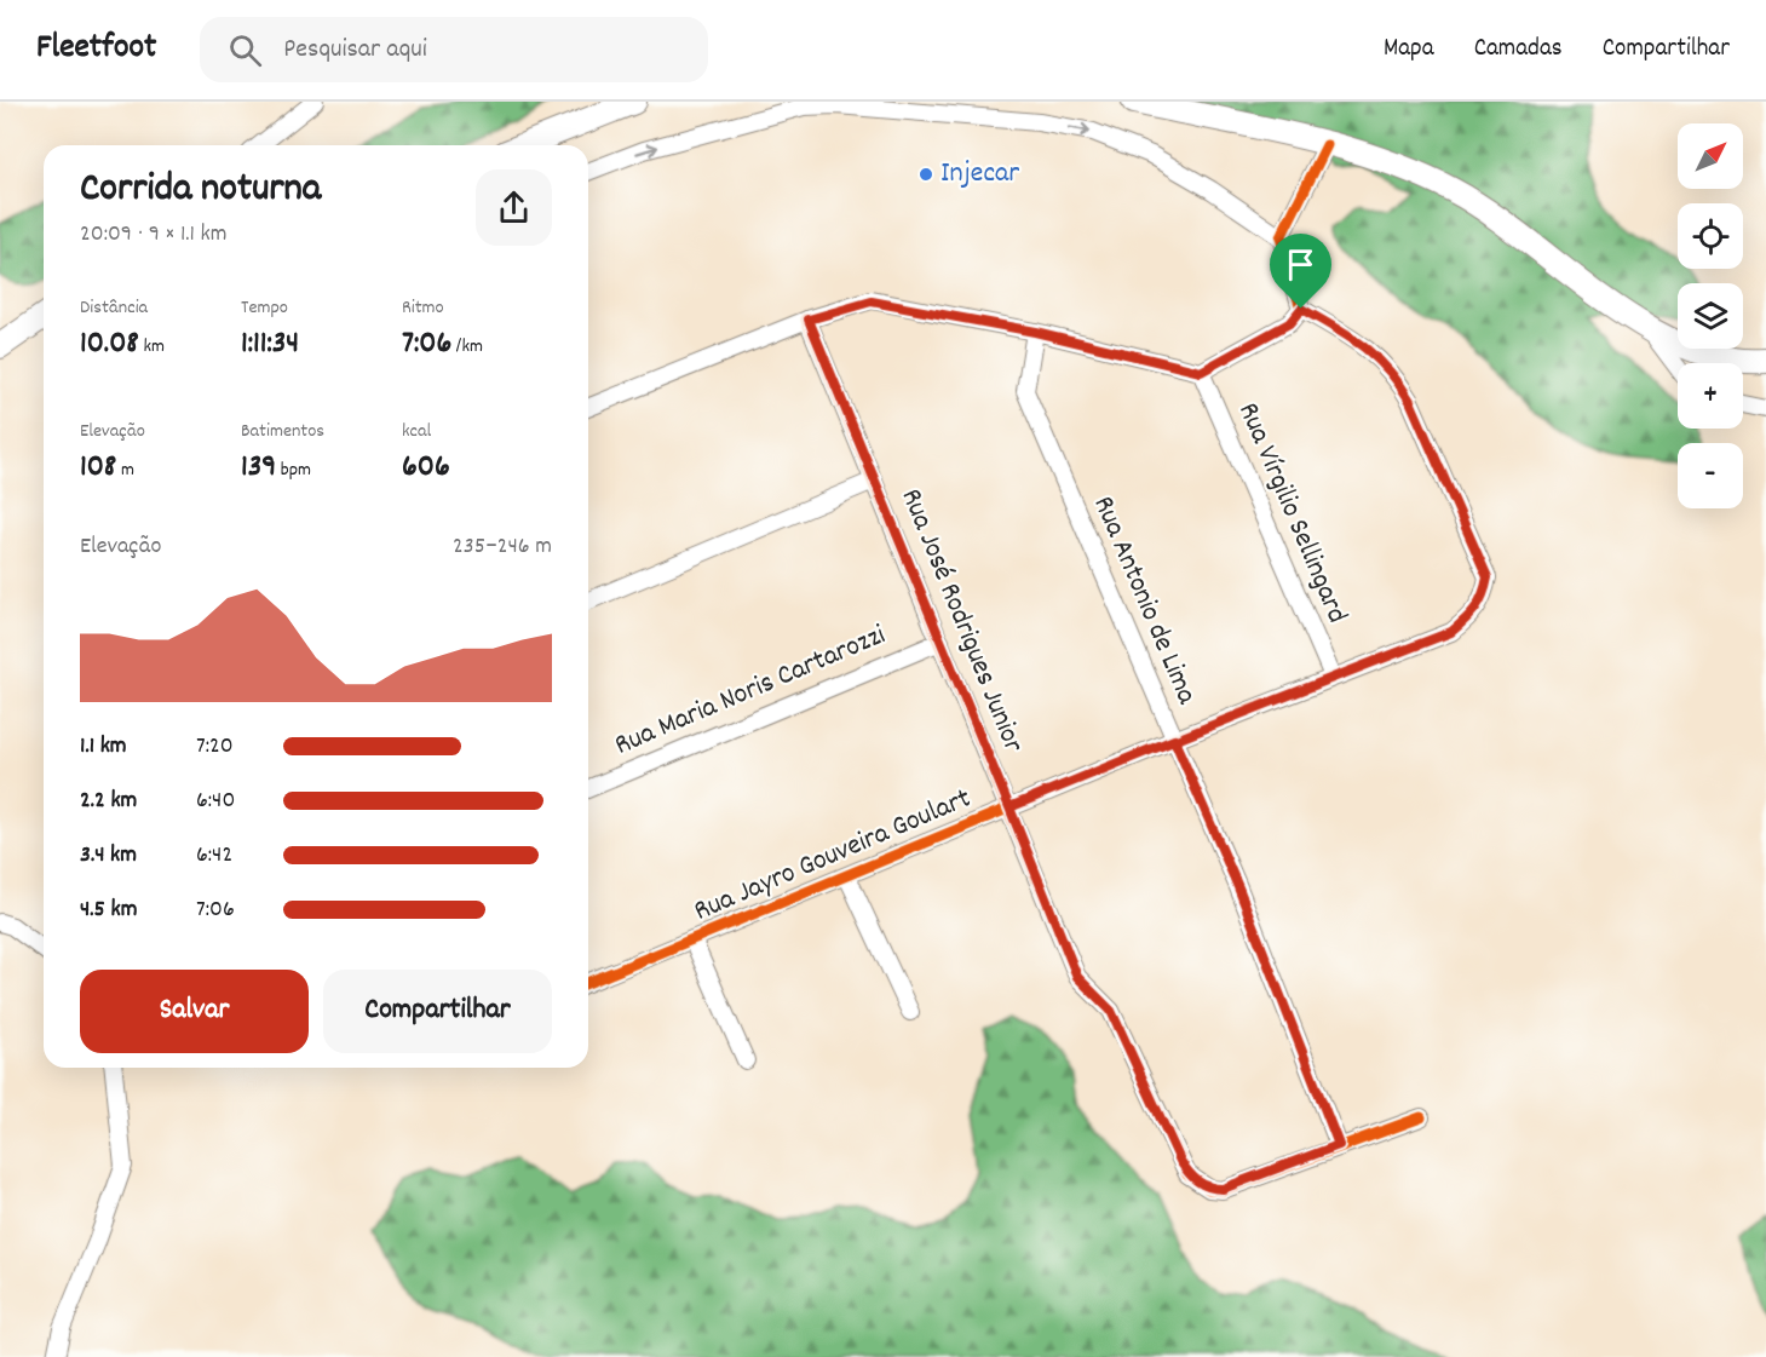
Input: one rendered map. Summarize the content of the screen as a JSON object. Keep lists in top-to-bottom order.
{
  "streets": {
    "street": [
      "Rua Vírgilio Sellingard",
      "Rua Antonio de Lima",
      "Rua José Rodrigues Junior",
      "Rua Maria Noris Cartarozzi",
      "Rua Jayro Gouveira Goulart"
    ]
  },
  "crossings": [
    ["Rua Vírgilio Sellingard", "Rua Jayro Gouveira Goulart"],
    ["Rua Antonio de Lima", "Rua José Rodrigues Junior"],
    ["Rua Antonio de Lima", "Rua Jayro Gouveira Goulart"],
    ["Rua José Rodrigues Junior", "Rua Maria Noris Cartarozzi"],
    ["Rua José Rodrigues Junior", "Rua Jayro Gouveira Goulart"]
  ],
  "places": ["Injecar"],
  "north": "top right",
  "page": {
    "header": "Fleetfoot",
    "search": "Pesquisar aqui",
    "nav": ["Mapa", "Camadas", "Compartilhar"],
    "map_buttons": ["+", "−"],
    "heading": ["Corrida noturna", "20:09 · 9 × 1.1 km"],
    "stats": [
      ["Distância", "10.08 km"],
      ["Tempo", "1:11:34"],
      ["Ritmo", "7:06 /km"],
      ["Elevação", "108 m"],
      ["Batimentos", "139 bpm"],
      ["kcal", "606"]
    ],
    "chart": ["Elevação", "235–246 m"],
    "list": [
      {
        "name": "1.1 km",
        "note": "7:20"
      },
      {
        "name": "2.2 km",
        "note": "6:40"
      },
      {
        "name": "3.4 km",
        "note": "6:42"
      },
      {
        "name": "4.5 km",
        "note": "7:06"
      }
    ],
    "buttons": ["Salvar", "Compartilhar"]
  }
}
